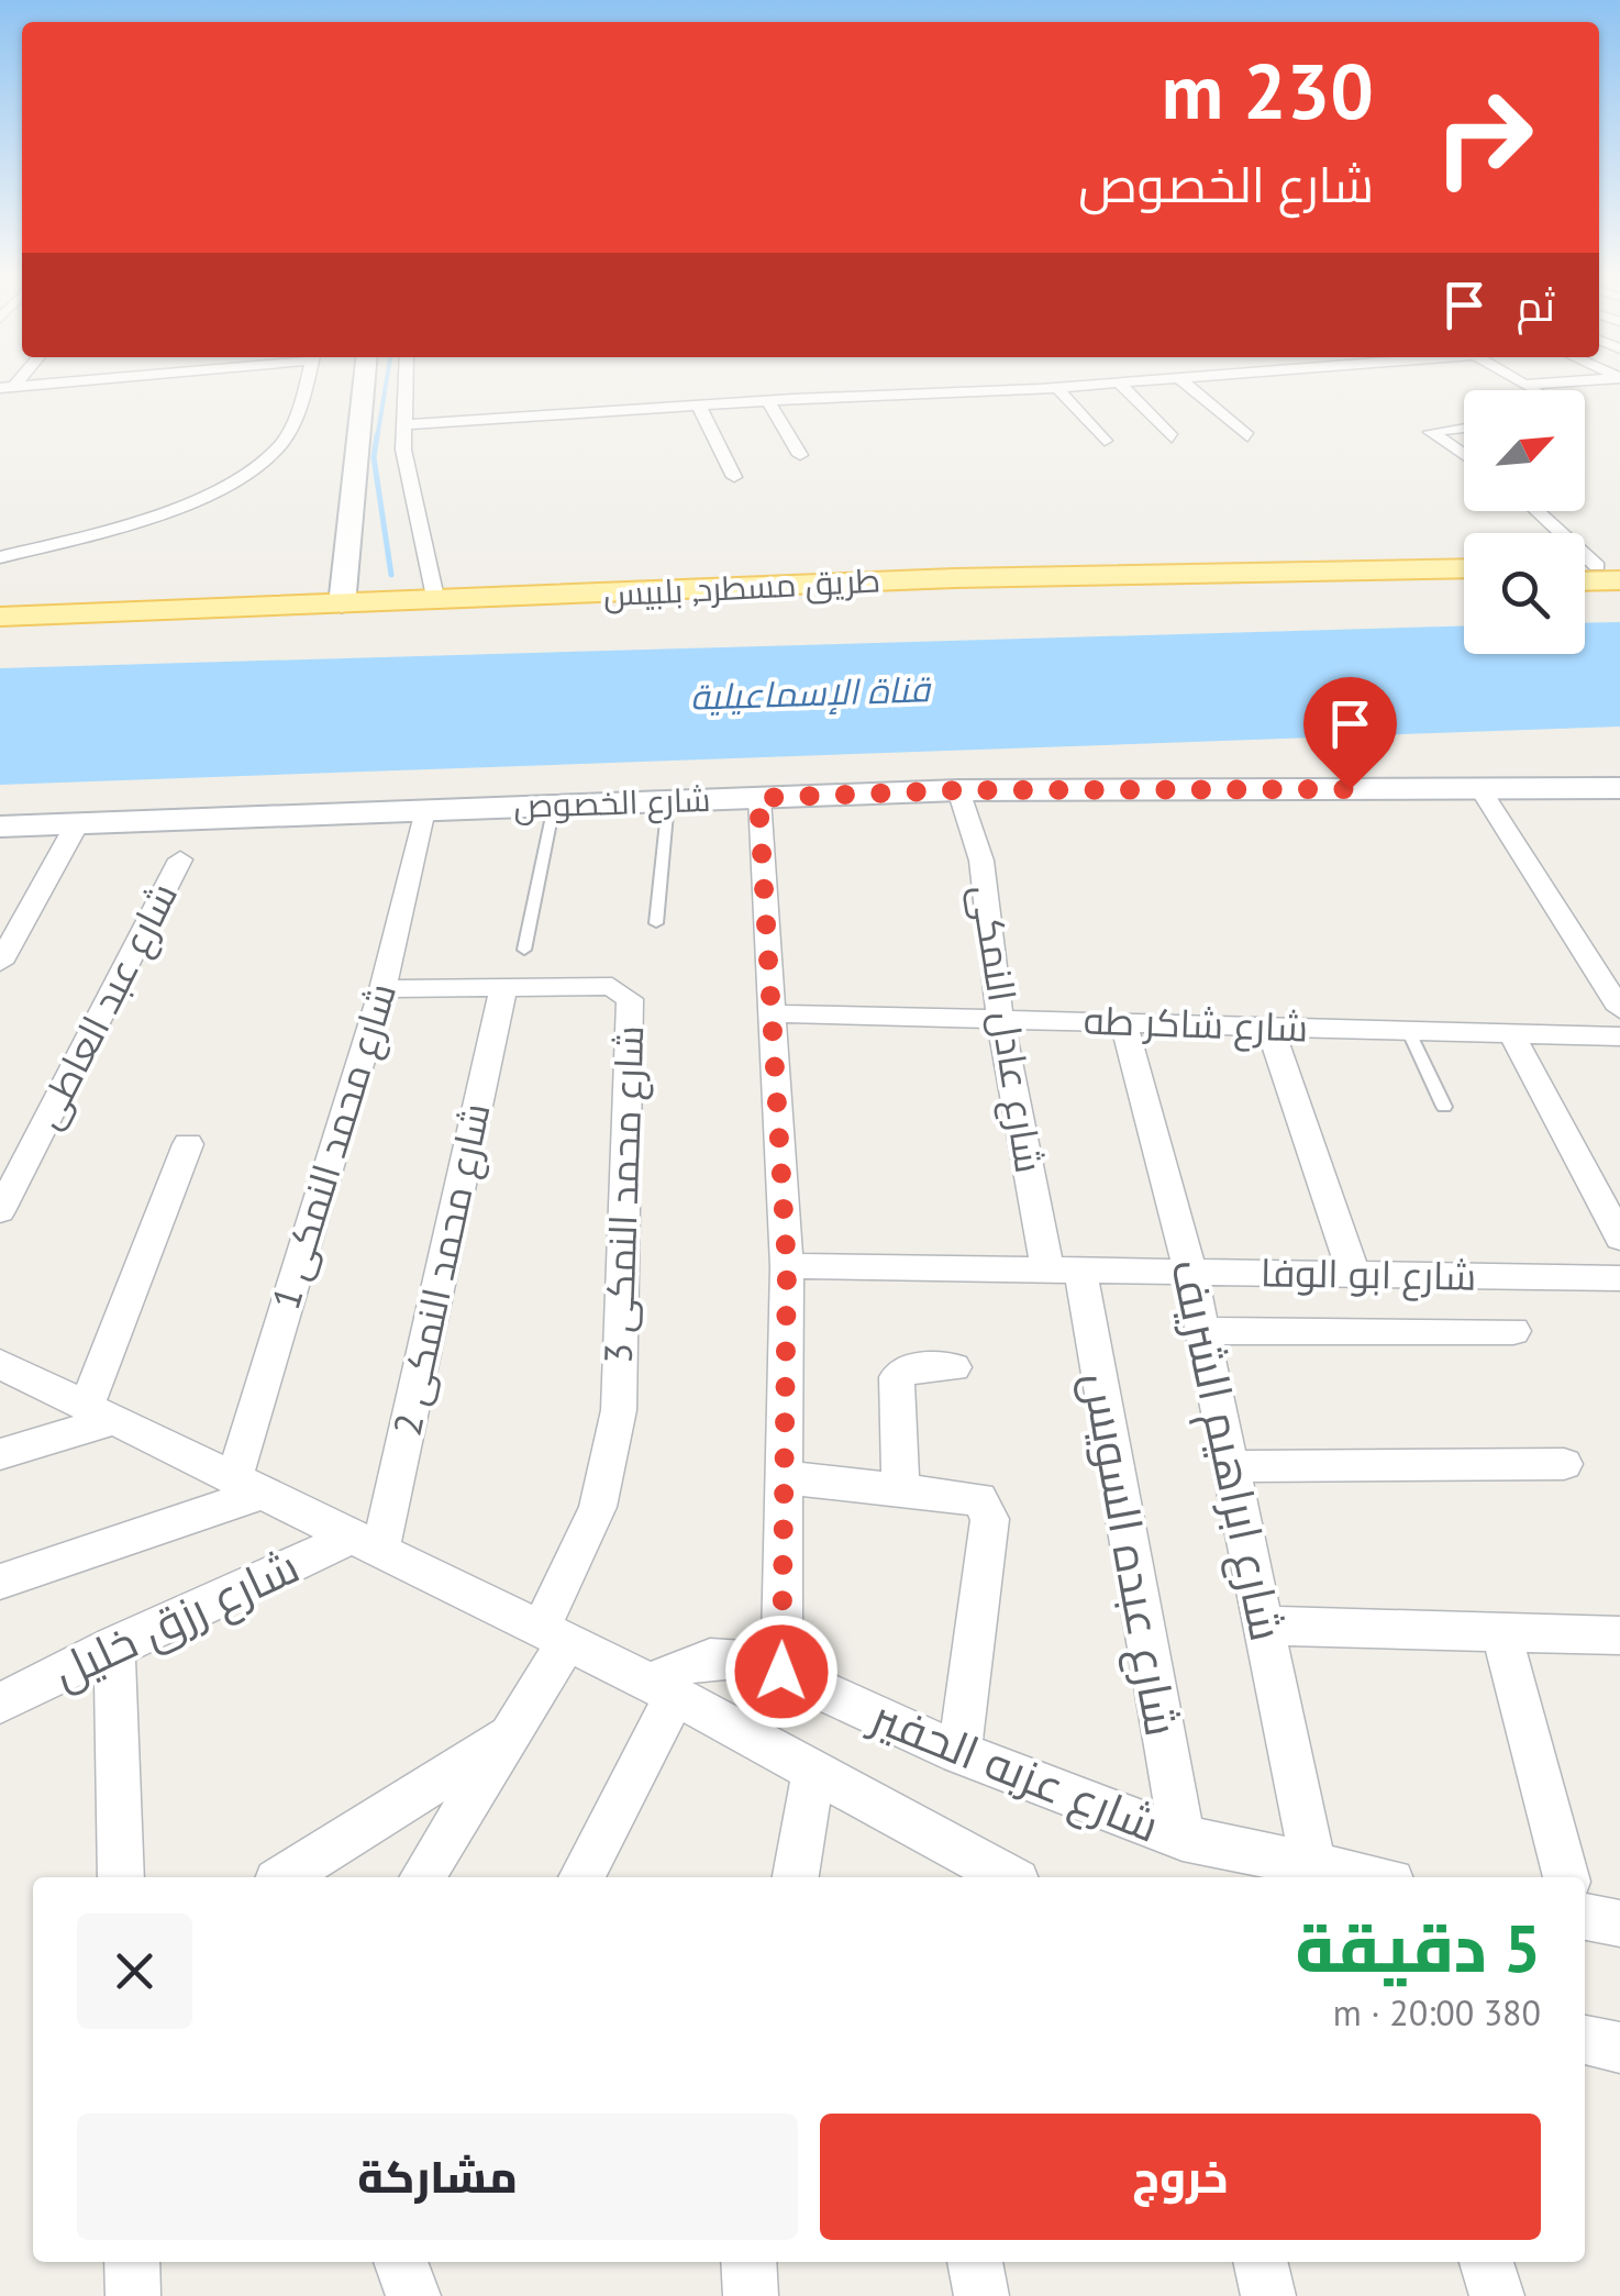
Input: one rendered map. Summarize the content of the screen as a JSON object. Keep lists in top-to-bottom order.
{
  "streets": {
    "main road": ["طريق مسطرد, بلبيس", "شارع الخصوص"],
    "street": [
      "شارع عبد العاطى",
      "شارع شاكر طه",
      "شارع عادل النمكى",
      "شارع محمد النمكى 1",
      "شارع محمد النمكى 3",
      "شارع محمد النمكى 2",
      "شارع ابو الوفا",
      "شارع ابراهيم الشريف",
      "شارع عبده السويس",
      "شارع رزق خليل",
      "شارع عزبه الحفير"
    ]
  },
  "crossings": [
    ["شارع الخصوص", "شارع عادل النمكى"],
    ["شارع الخصوص", "شارع محمد النمكى 1"],
    ["شارع شاكر طه", "شارع عادل النمكى"],
    ["شارع شاكر طه", "شارع ابراهيم الشريف"],
    ["شارع عادل النمكى", "شارع ابو الوفا"],
    ["شارع عادل النمكى", "شارع عبده السويس"],
    ["شارع محمد النمكى 1", "شارع محمد النمكى 3"],
    ["شارع محمد النمكى 1", "شارع عزبه الحفير"],
    ["شارع محمد النمكى 3", "شارع محمد النمكى 2"],
    ["شارع محمد النمكى 3", "شارع عزبه الحفير"],
    ["شارع محمد النمكى 2", "شارع رزق خليل"],
    ["شارع محمد النمكى 2", "شارع عزبه الحفير"],
    ["شارع ابو الوفا", "شارع ابراهيم الشريف"],
    ["شارع ابو الوفا", "شارع عبده السويس"],
    ["شارع ابراهيم الشريف", "شارع عزبه الحفير"],
    ["شارع عبده السويس", "شارع عزبه الحفير"],
    ["شارع رزق خليل", "شارع عزبه الحفير"]
  ],
  "water": ["قناة الإسماعيلية"],
  "north": "top right",
  "page": {
    "turn": ["230 m", "شارع الخصوص"],
    "then": "ثم",
    "heading": ["5 دقيقة", "380 m · 20:00"],
    "buttons": ["خروج", "مشاركة"]
  }
}
